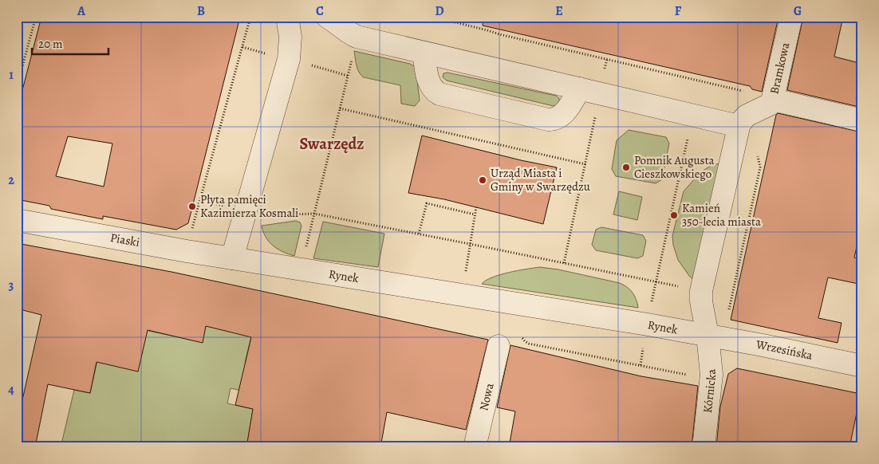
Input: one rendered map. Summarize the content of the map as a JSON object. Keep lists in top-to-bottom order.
{
  "streets": {
    "street": [
      "Bramkowa",
      "Piaski",
      "Rynek",
      "Wrzesińska",
      "Kórnicka",
      "Nowa"
    ]
  },
  "crossings": [
    ["Piaski", "Rynek"],
    ["Rynek", "Wrzesińska"],
    ["Rynek", "Kórnicka"],
    ["Wrzesińska", "Kórnicka"]
  ],
  "districts": ["Swarzędz"],
  "places": [
    "Pomnik Augusta Cieszkowskiego",
    "Urząd Miasta i Gminy w Swarzędzu",
    "Płyta pamięci Kazimierza Kosmali",
    "Kamień 350-lecia miasta"
  ],
  "scale_bar": "20 m",
  "grid": {
    "columns": [
      "A",
      "B",
      "C",
      "D",
      "E",
      "F",
      "G"
    ],
    "rows": [
      "1",
      "2",
      "3",
      "4"
    ]
  }
}
